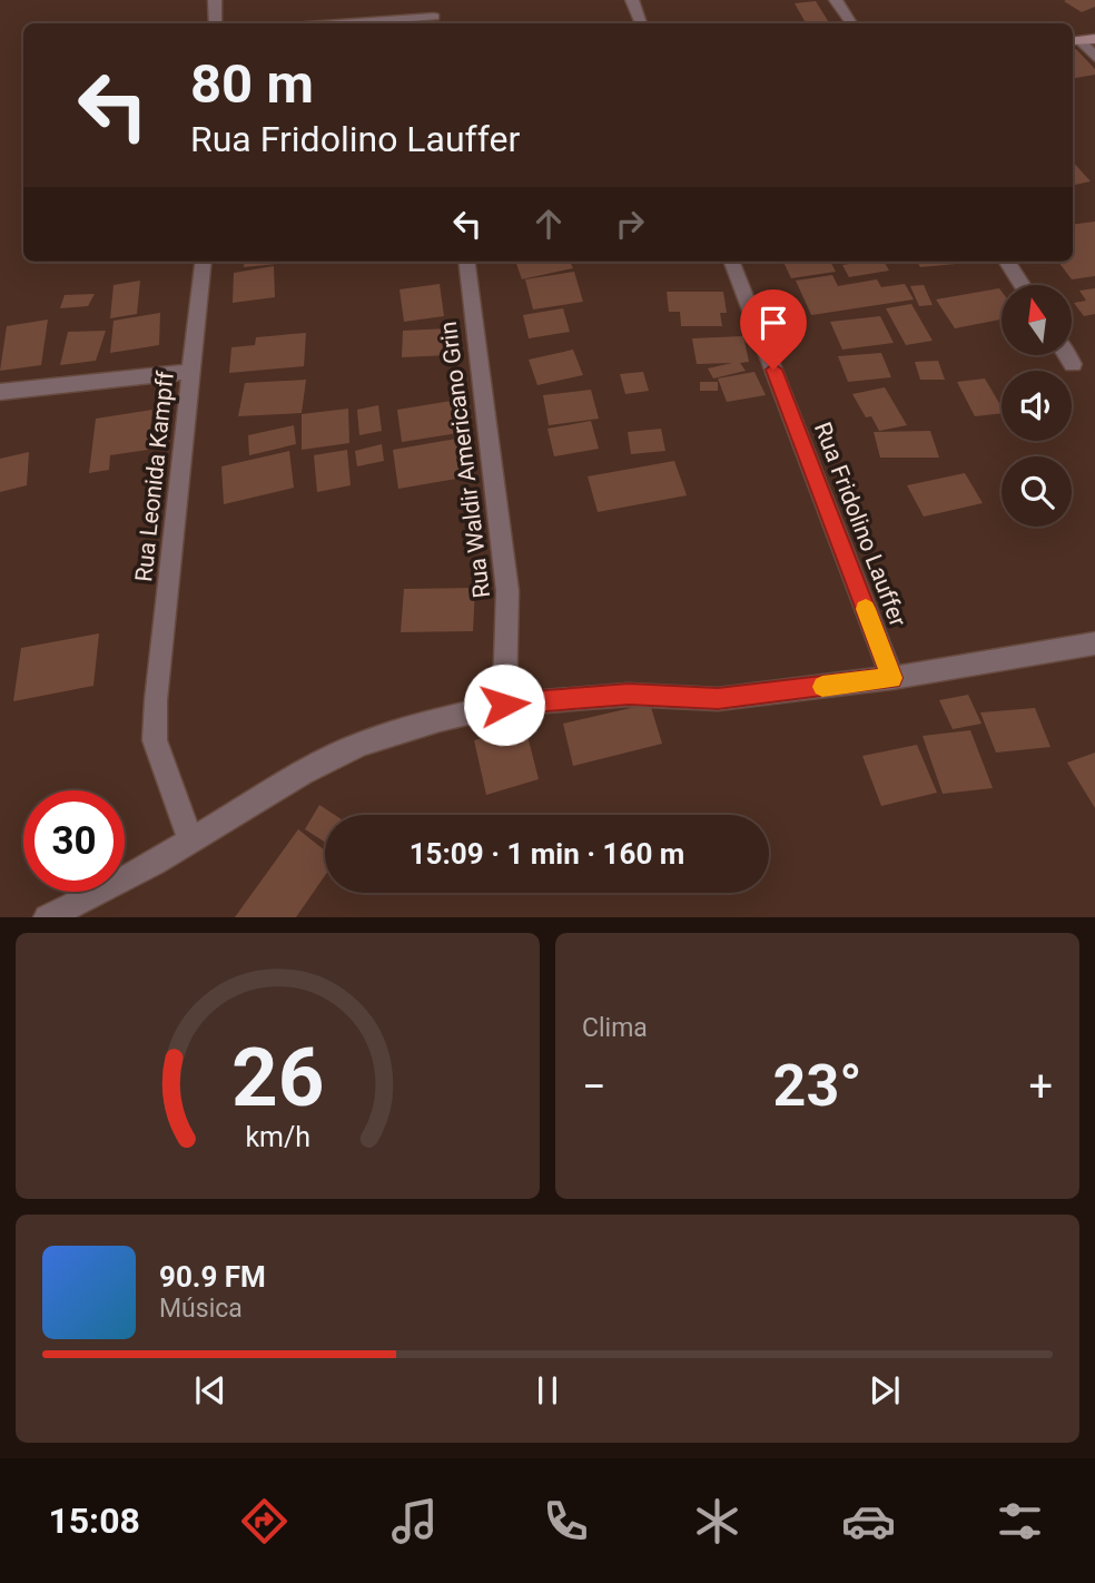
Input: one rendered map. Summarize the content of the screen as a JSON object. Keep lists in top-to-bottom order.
{
  "streets": {
    "street": ["Rua Waldir Americano Grin", "Rua Leonida Kampff", "Rua Fridolino Lauffer"]
  },
  "north": "top",
  "page": {
    "turn": ["80 m", "Rua Fridolino Lauffer"],
    "limit": "30",
    "trip": "15:09 · 1 min · 160 m",
    "tile": "Clima",
    "heat": ["−", "23°", "+"],
    "song": ["90.9 FM", "Música"],
    "tabs": "15:08",
    "gauge": ["26", "km/h"]
  }
}
